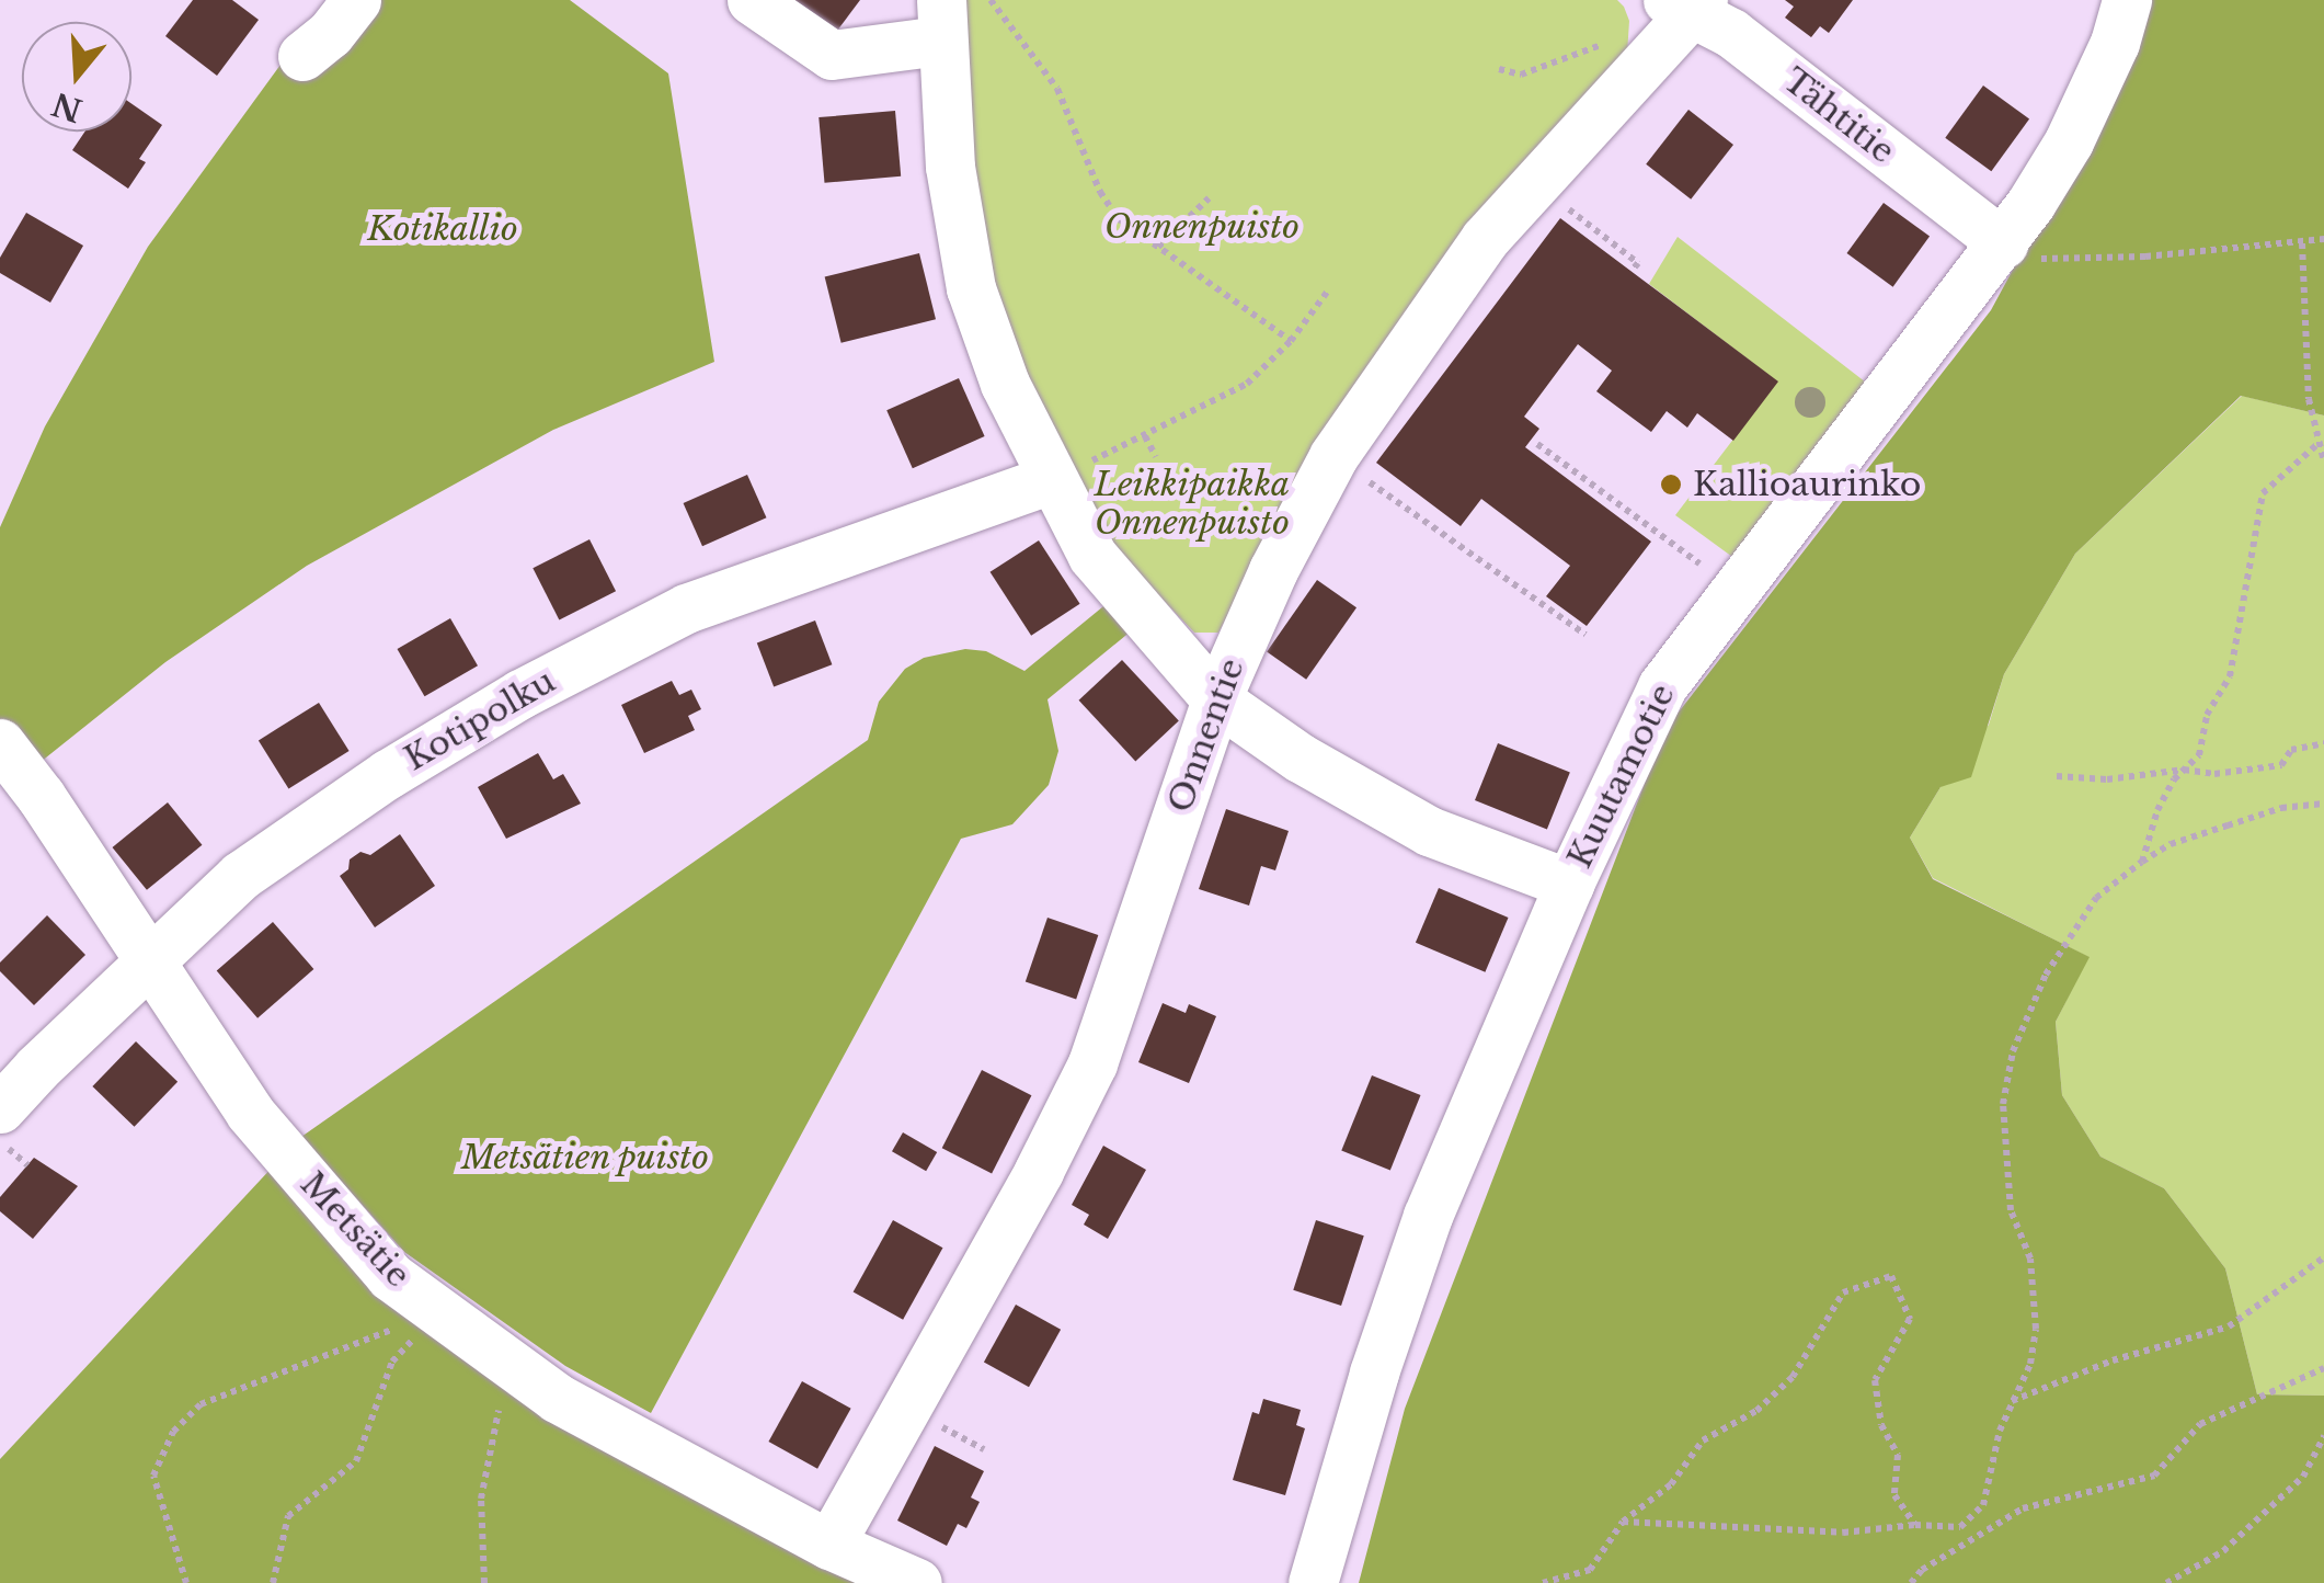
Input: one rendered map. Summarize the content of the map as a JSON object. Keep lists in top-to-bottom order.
{
  "streets": {
    "street": [
      "Tähtitie",
      "Kotipolku",
      "Onnentie",
      "Kuutamotie",
      "Metsätie"
    ]
  },
  "crossings": [
    ["Tähtitie", "Onnentie"],
    ["Tähtitie", "Kuutamotie"],
    ["Kotipolku", "Metsätie"],
    ["Onnentie", "Metsätie"]
  ],
  "parks": [
    "Onnenpuisto",
    "Kotikallio",
    "Leikkipaikka Onnenpuisto",
    "Metsätien puisto"
  ],
  "places": ["Kallioaurinko"],
  "north": "bottom"
}
